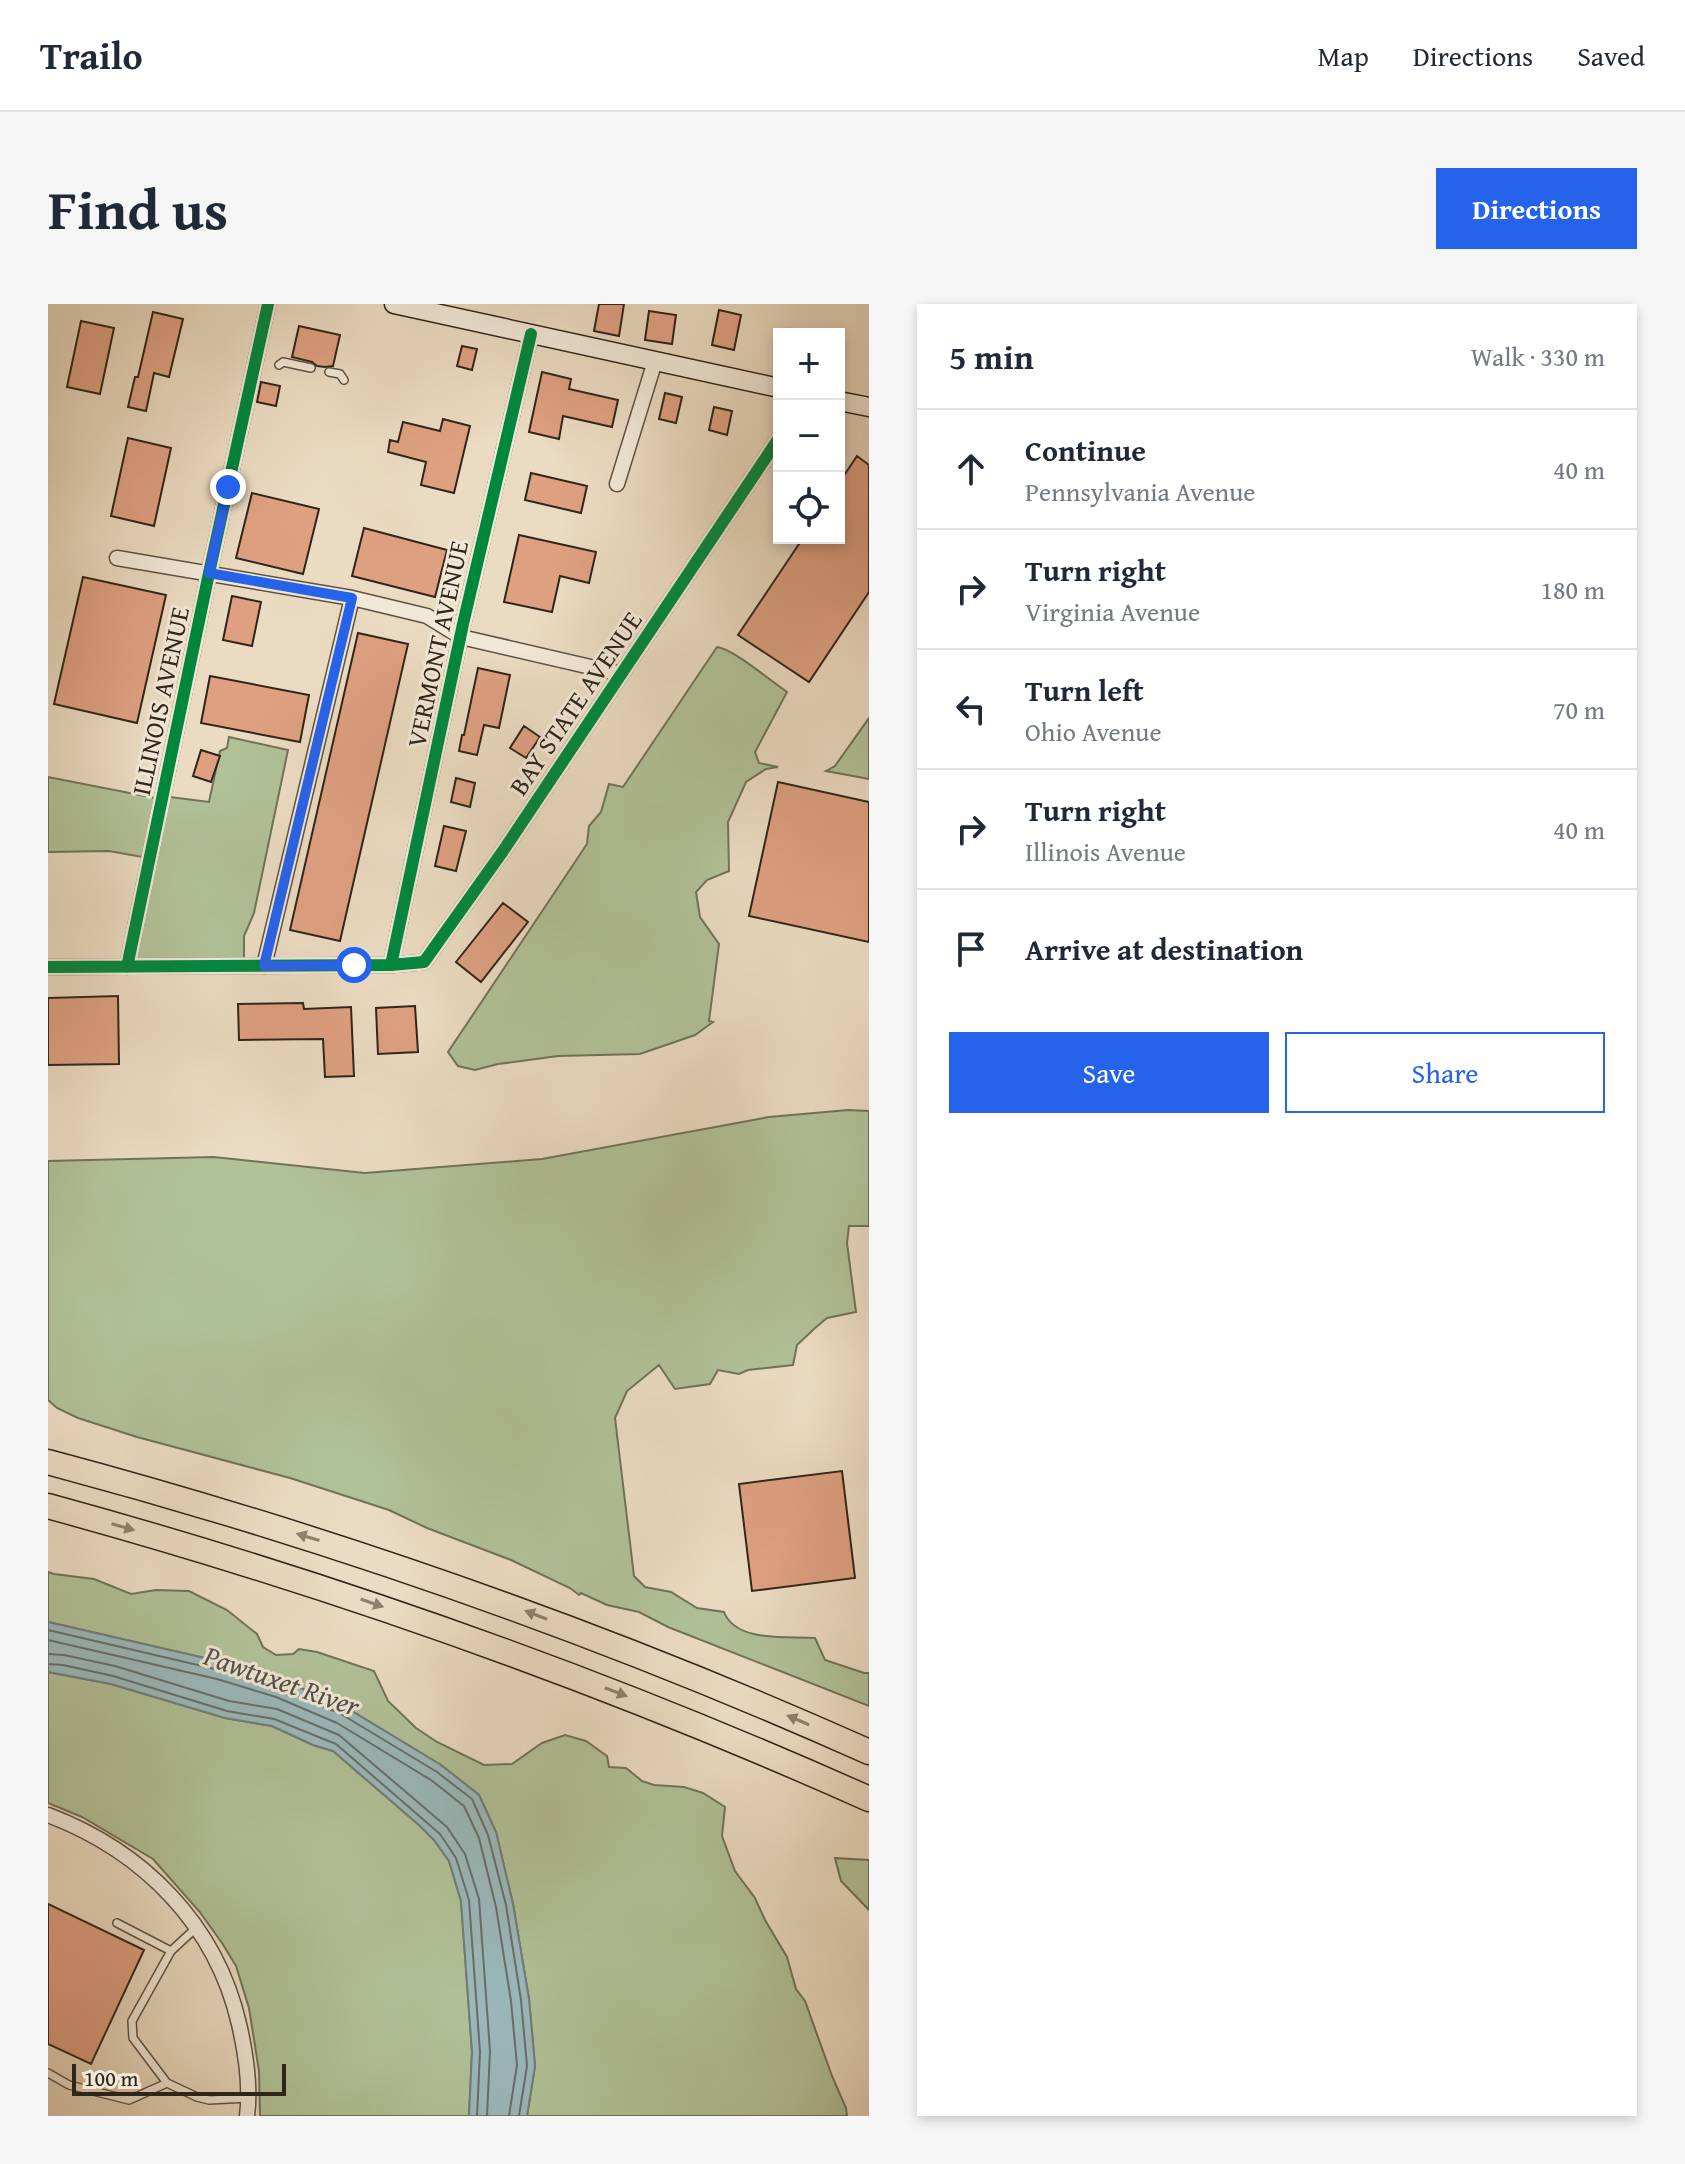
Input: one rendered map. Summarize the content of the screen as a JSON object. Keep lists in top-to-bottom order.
{
  "streets": {
    "street": ["VERMONT AVENUE", "ILLINOIS AVENUE", "BAY STATE AVENUE"]
  },
  "crossings": [
    ["VERMONT AVENUE", "BAY STATE AVENUE"],
    ["ILLINOIS AVENUE", "BAY STATE AVENUE"]
  ],
  "water": ["Pawtuxet River"],
  "scale_bar": "100 m",
  "page": {
    "header": "Trailo",
    "nav": ["Map", "Directions", "Saved"],
    "title": "Find us",
    "buttons": [
      "Directions",
      ["Save", "Share"]
    ],
    "heading": ["5 min", "Walk · 330 m"],
    "map_buttons": ["+", "−"],
    "list": [
      ["Continue", "Pennsylvania Avenue", "40 m"],
      ["Turn right", "Virginia Avenue", "180 m"],
      ["Turn left", "Ohio Avenue", "70 m"],
      ["Turn right", "Illinois Avenue", "40 m"],
      "Arrive at destination"
    ],
    "scale": "100 m"
  }
}
